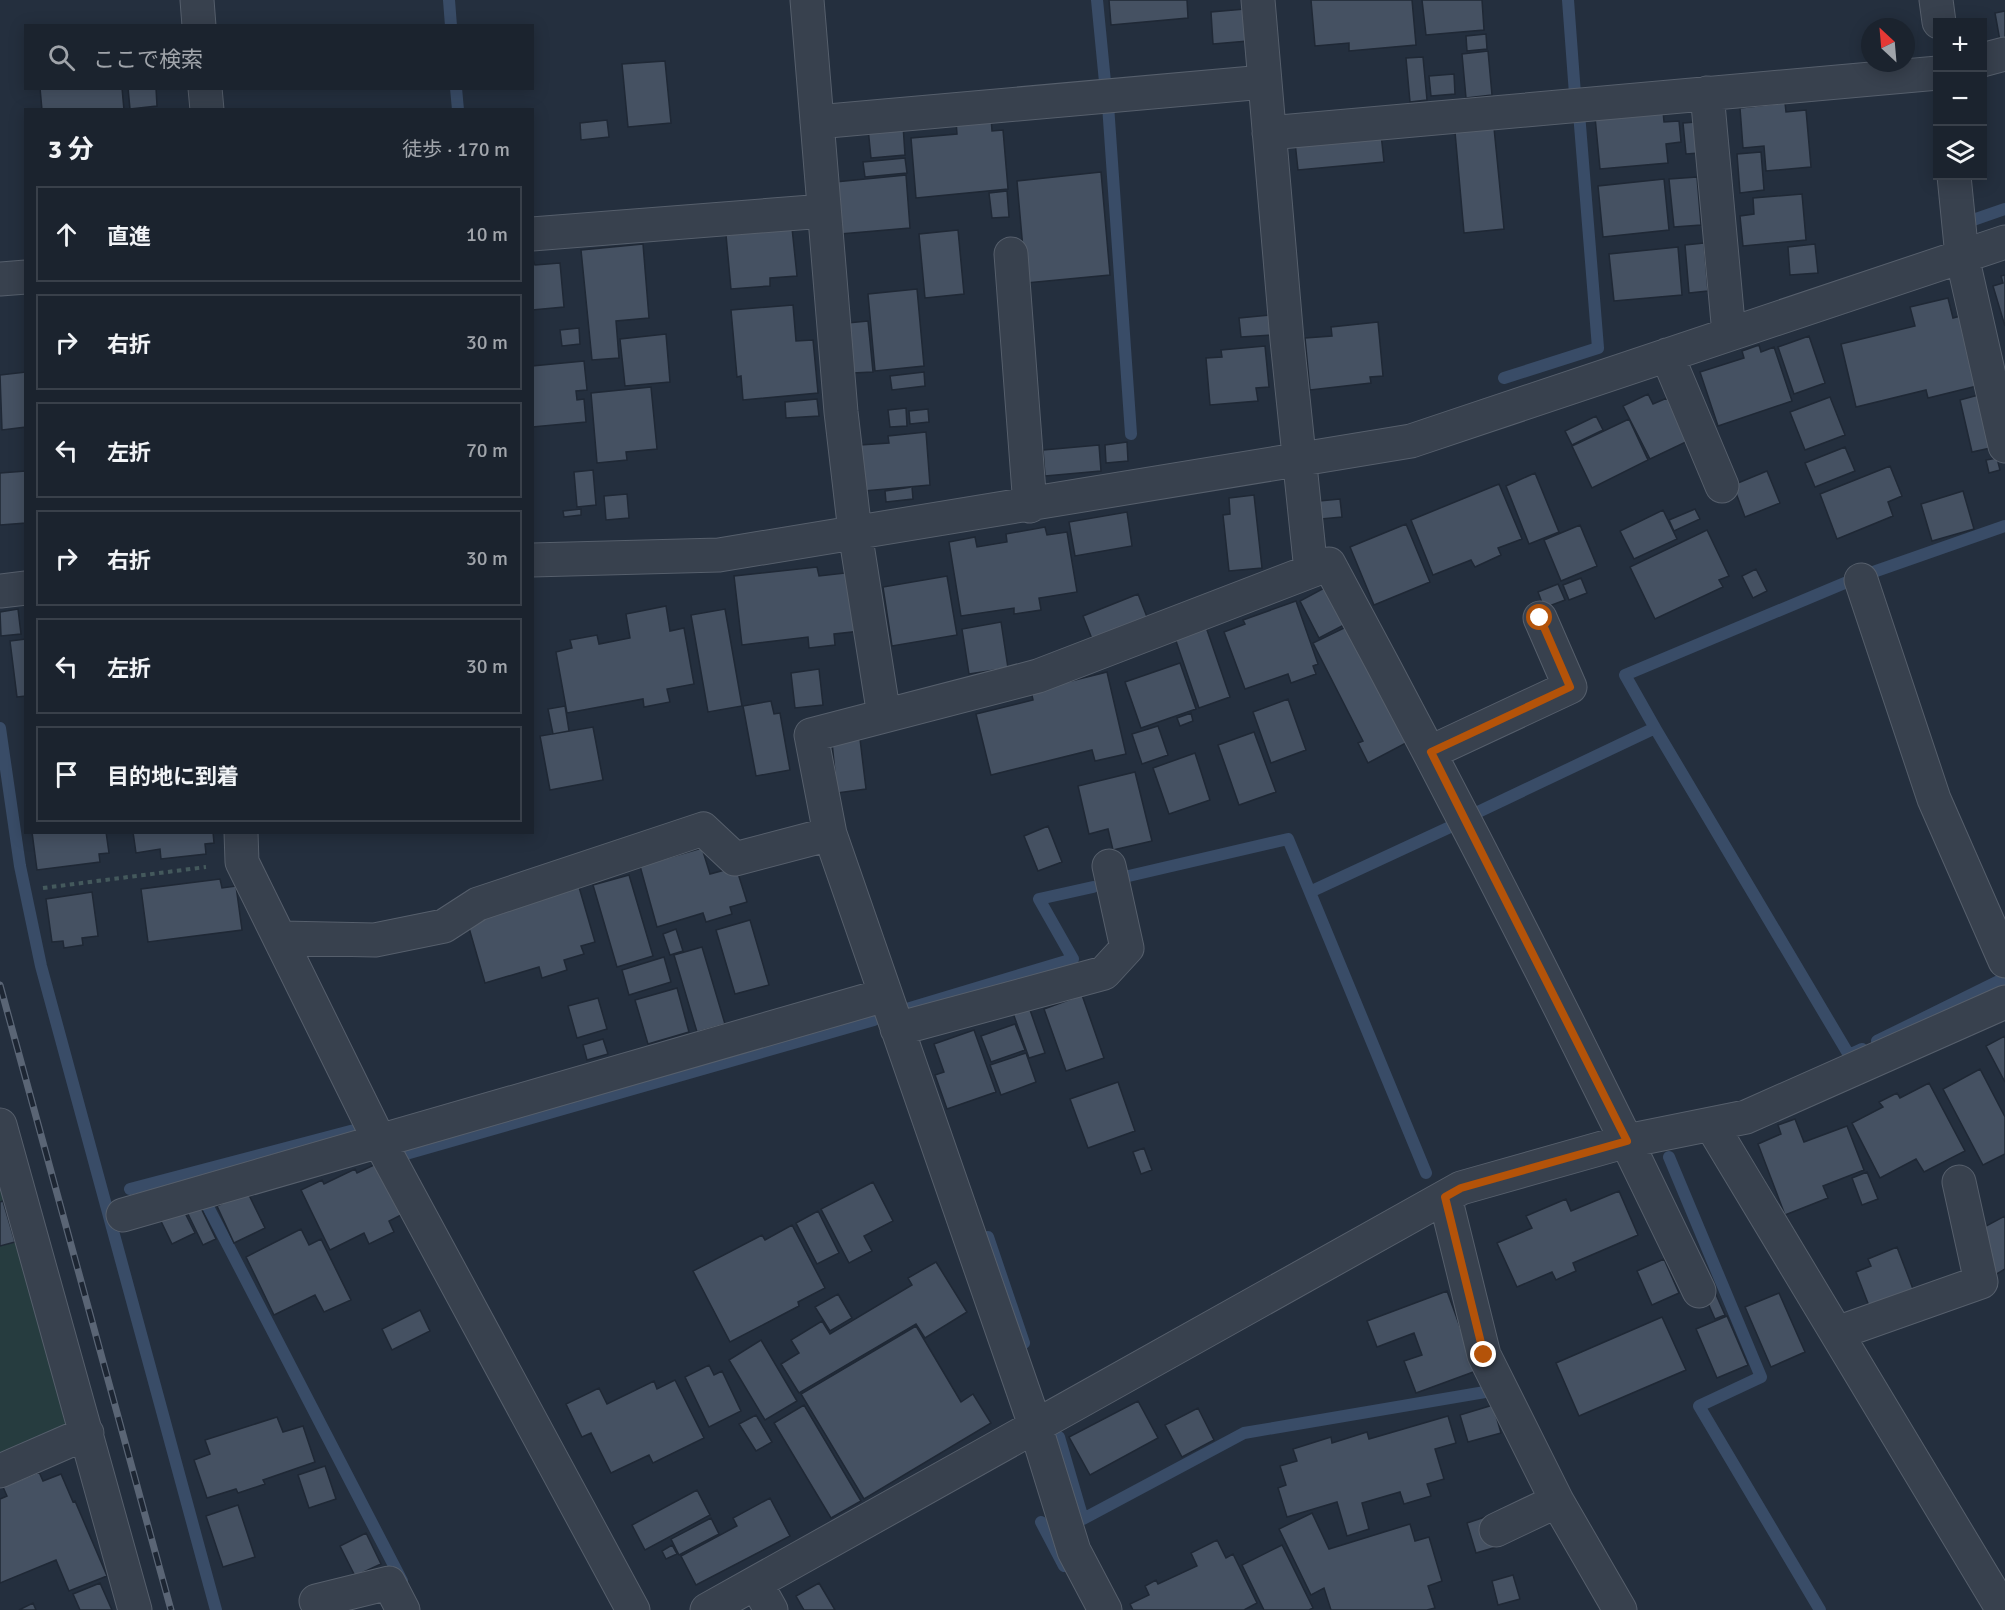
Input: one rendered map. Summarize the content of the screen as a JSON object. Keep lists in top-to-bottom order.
{
  "north": "top left",
  "page": {
    "map_buttons": ["+", "−"],
    "search": "ここで検索",
    "heading": ["3 分", "徒歩 · 170 m"],
    "list": [
      ["直進", "10 m"],
      ["右折", "30 m"],
      ["左折", "70 m"],
      ["右折", "30 m"],
      ["左折", "30 m"],
      "目的地に到着"
    ]
  }
}
